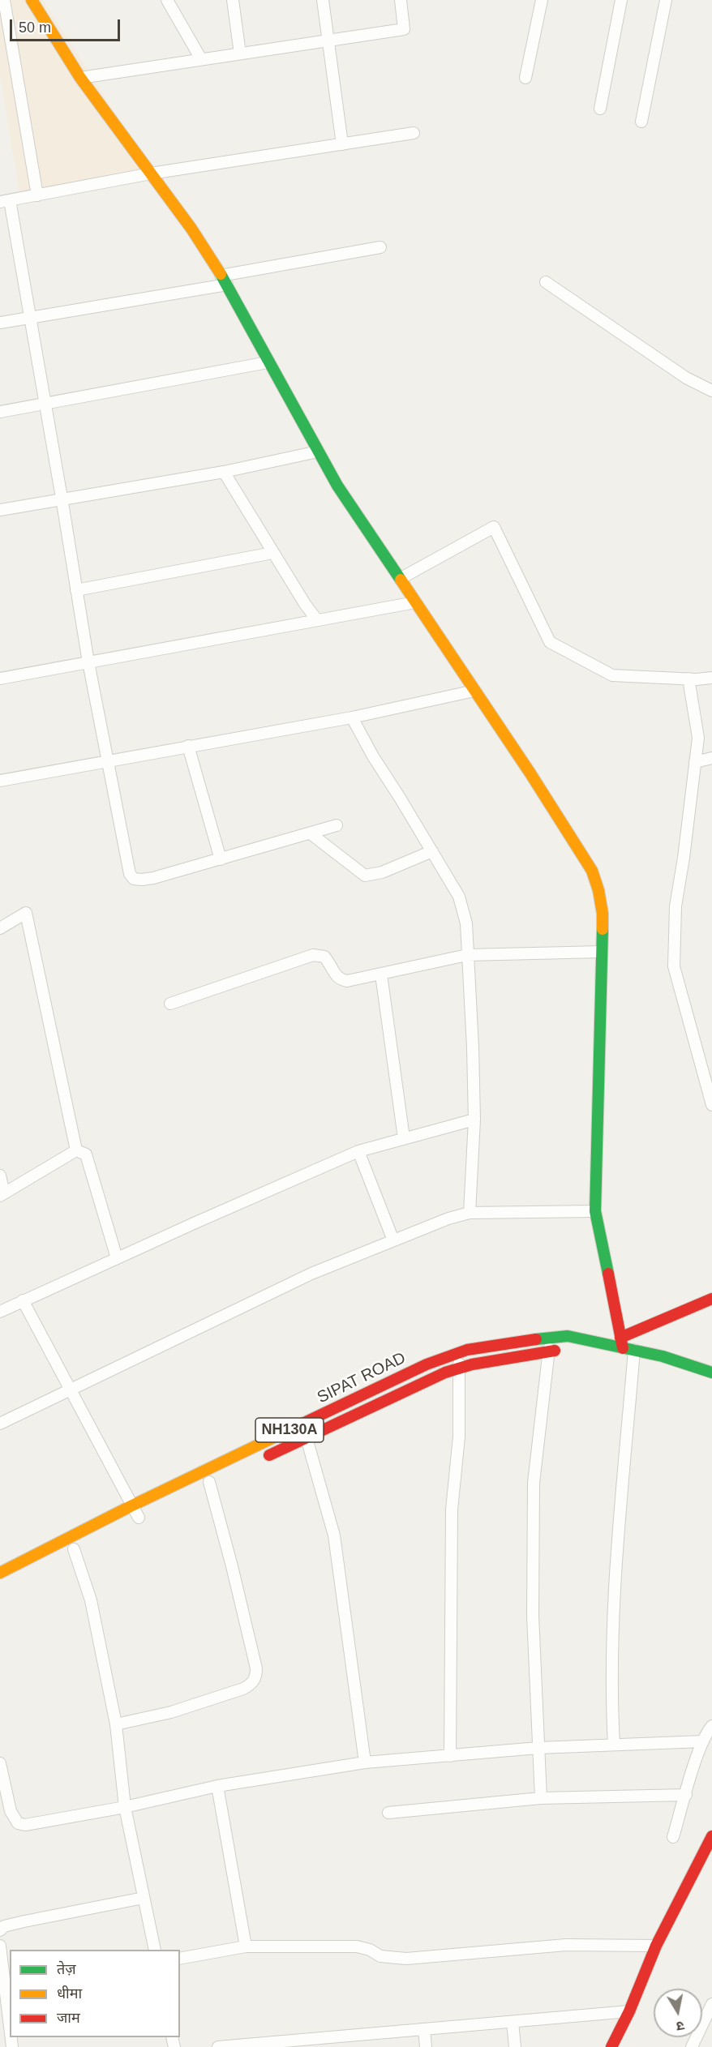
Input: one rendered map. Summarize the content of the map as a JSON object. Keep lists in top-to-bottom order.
{
  "streets": {
    "main road": ["SIPAT ROAD", "NH130A"]
  },
  "legend": ["तेज़", "धीमा", "जाम"],
  "scale_bar": "50 m",
  "north": "bottom"
}
